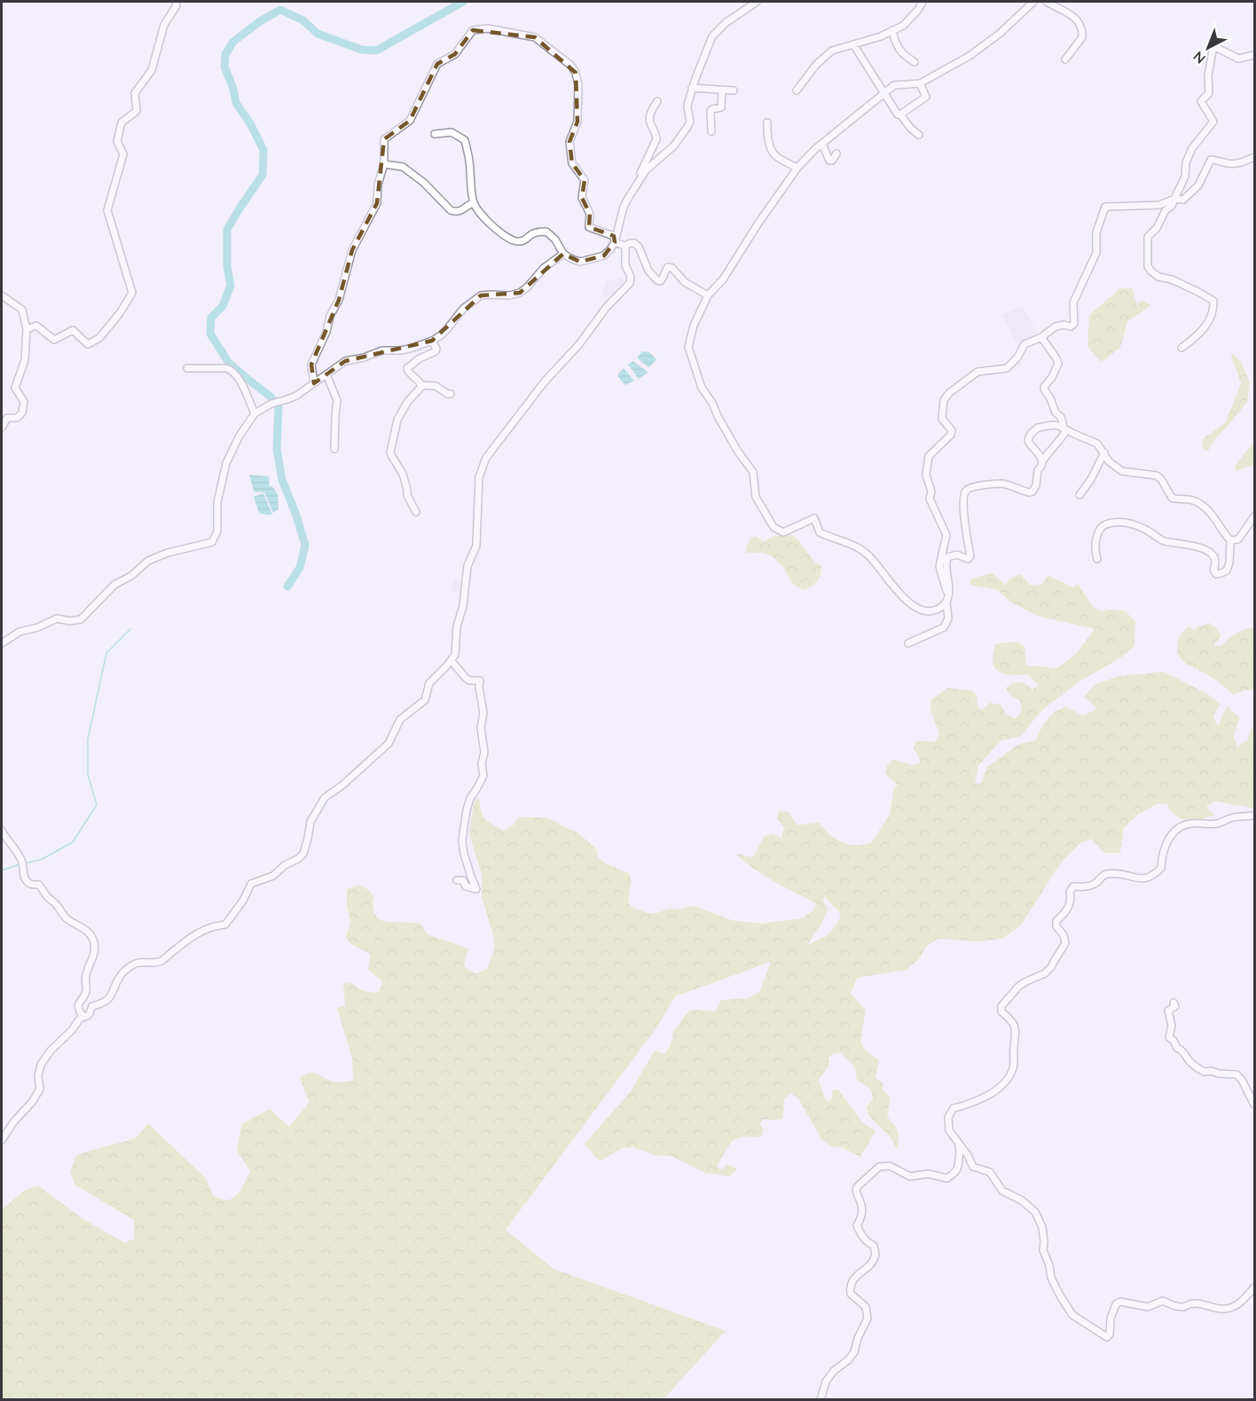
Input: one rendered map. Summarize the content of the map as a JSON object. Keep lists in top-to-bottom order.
{
  "north": "bottom left"
}
